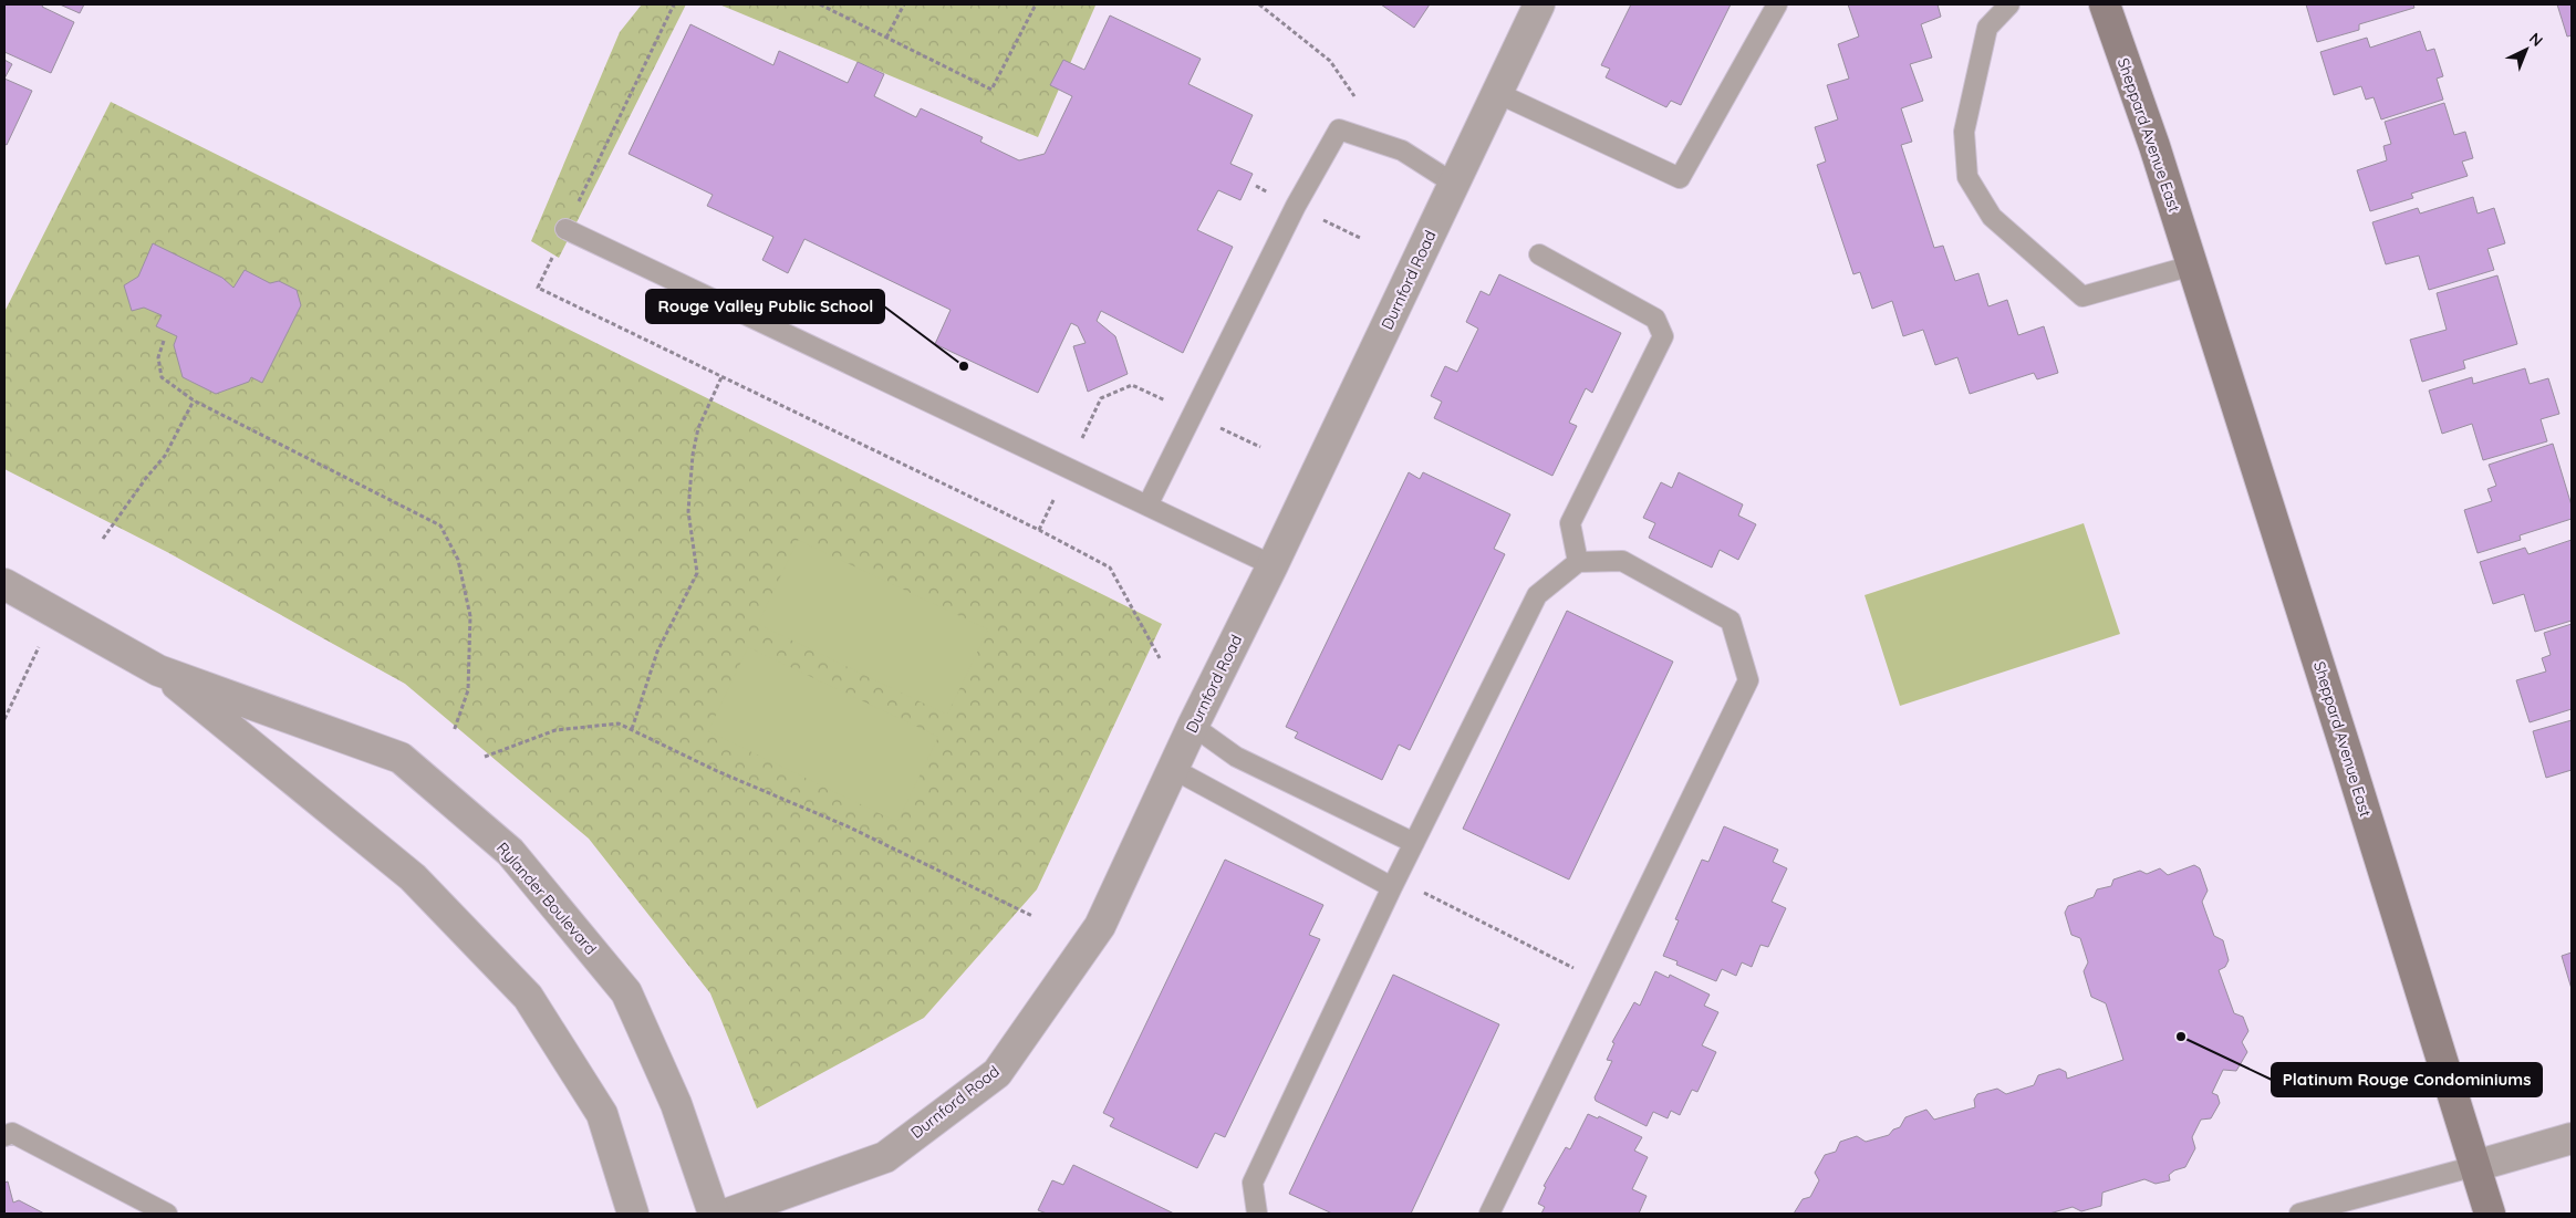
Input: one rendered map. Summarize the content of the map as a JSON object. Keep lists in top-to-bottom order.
{
  "streets": {
    "main road": ["Sheppard Avenue East"],
    "street": ["Durnford Road", "Rylander Boulevard"]
  },
  "places": ["Rouge Valley Public School", "Platinum Rouge Condominiums"],
  "north": "top right"
}
